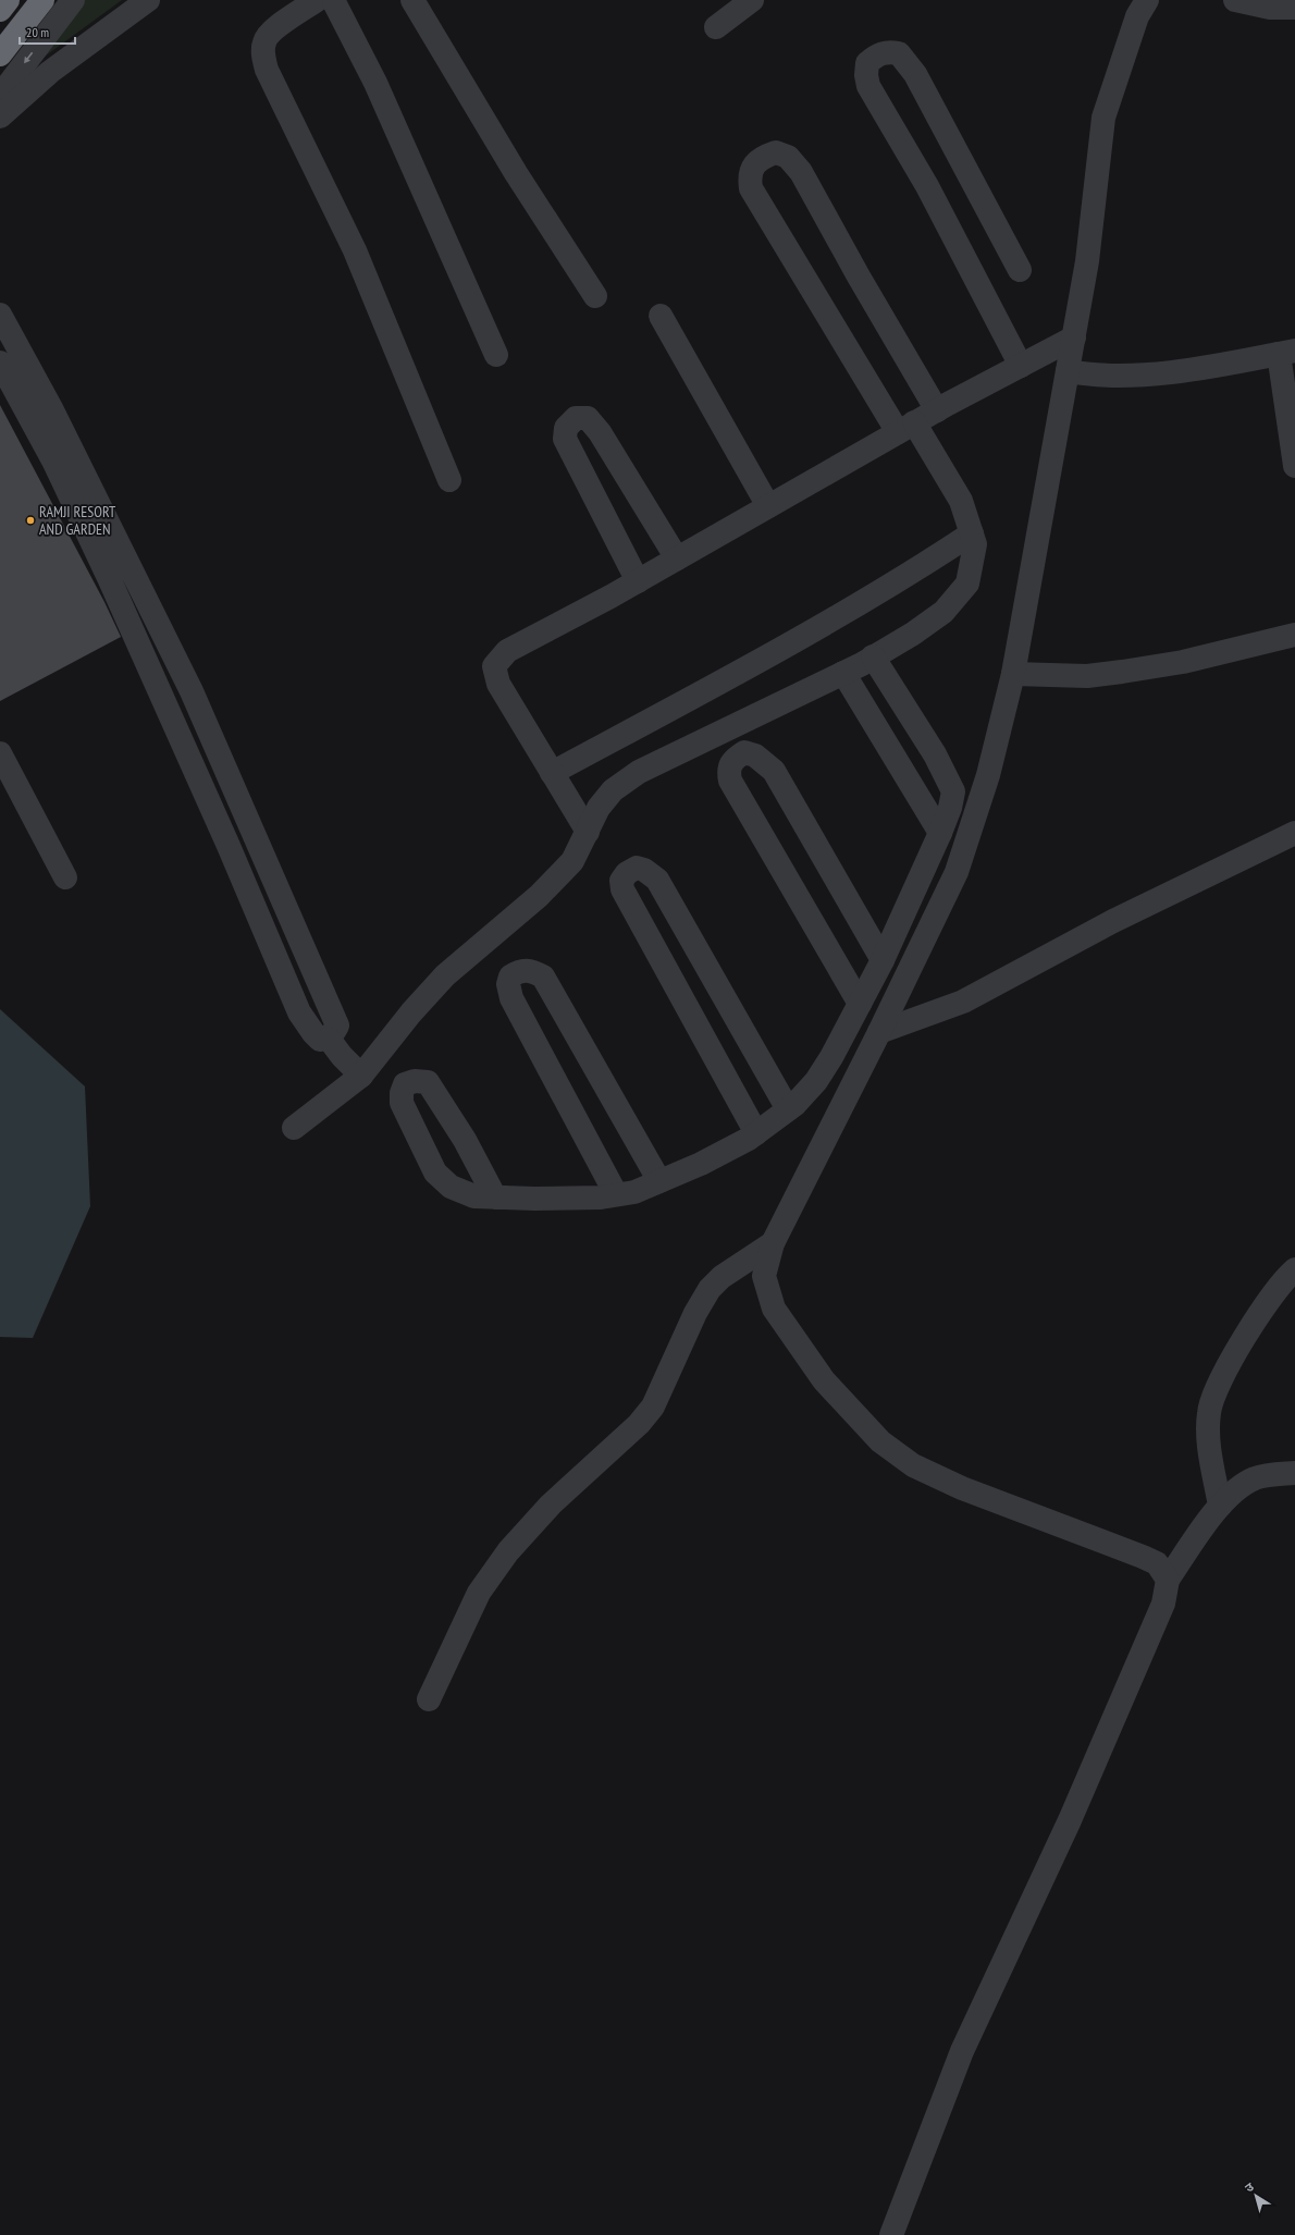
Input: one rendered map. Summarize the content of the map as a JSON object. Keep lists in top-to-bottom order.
{
  "places": ["RAMJI RESORT AND GARDEN"],
  "scale_bar": "20 m",
  "north": "top left"
}
